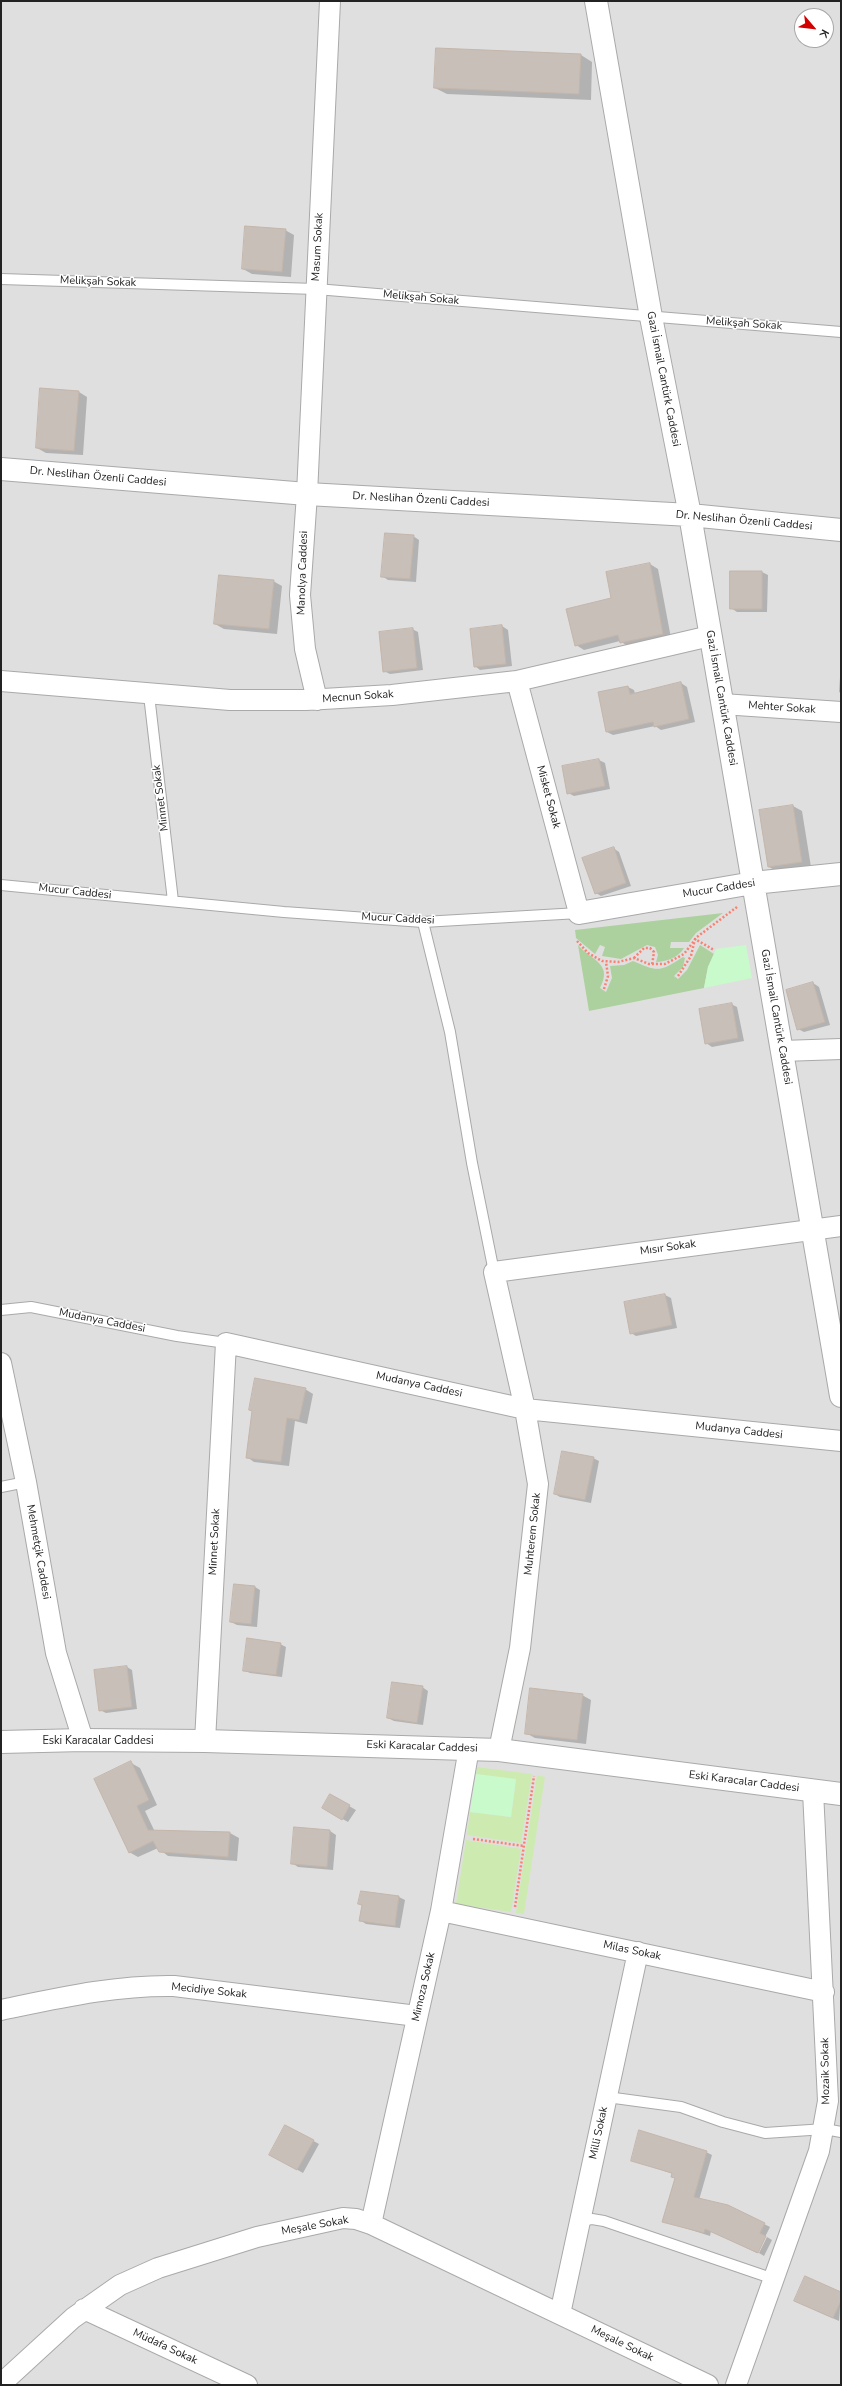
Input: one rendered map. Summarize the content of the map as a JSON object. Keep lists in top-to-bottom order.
{
  "streets": {
    "street": [
      "Masum Sokak",
      "Gazi İsmail Cantürk Caddesi",
      "Dr. Neslihan Özenli Caddesi",
      "Manolya Caddesi",
      "Mecnun Sokak",
      "Mehter Sokak",
      "Misket Sokak",
      "Minnet Sokak",
      "Mucur Caddesi",
      "Mısır Sokak",
      "Mudanya Caddesi",
      "Muhterem Sokak",
      "Mehmetçik Caddesi",
      "Eski Karacalar Caddesi",
      "Milas Sokak",
      "Mimoza Sokak",
      "Mecidiye Sokak",
      "Mozaik Sokak",
      "Milli Sokak",
      "Meşale Sokak",
      "Müdafa Sokak"
    ],
    "lane": ["Melikşah Sokak"]
  },
  "crossings": [
    ["Masum Sokak", "Melikşah Sokak"],
    ["Masum Sokak", "Dr. Neslihan Özenli Caddesi"],
    ["Masum Sokak", "Manolya Caddesi"],
    ["Melikşah Sokak", "Gazi İsmail Cantürk Caddesi"],
    ["Gazi İsmail Cantürk Caddesi", "Dr. Neslihan Özenli Caddesi"],
    ["Gazi İsmail Cantürk Caddesi", "Mecnun Sokak"],
    ["Gazi İsmail Cantürk Caddesi", "Mehter Sokak"],
    ["Gazi İsmail Cantürk Caddesi", "Mucur Caddesi"],
    ["Gazi İsmail Cantürk Caddesi", "Mısır Sokak"],
    ["Dr. Neslihan Özenli Caddesi", "Manolya Caddesi"],
    ["Manolya Caddesi", "Mecnun Sokak"],
    ["Mecnun Sokak", "Misket Sokak"],
    ["Mecnun Sokak", "Minnet Sokak"],
    ["Misket Sokak", "Mucur Caddesi"],
    ["Minnet Sokak", "Mucur Caddesi"],
    ["Minnet Sokak", "Mudanya Caddesi"],
    ["Minnet Sokak", "Eski Karacalar Caddesi"],
    ["Mısır Sokak", "Muhterem Sokak"],
    ["Mudanya Caddesi", "Muhterem Sokak"],
    ["Muhterem Sokak", "Eski Karacalar Caddesi"],
    ["Mehmetçik Caddesi", "Eski Karacalar Caddesi"],
    ["Eski Karacalar Caddesi", "Mimoza Sokak"],
    ["Eski Karacalar Caddesi", "Mozaik Sokak"],
    ["Milas Sokak", "Mimoza Sokak"],
    ["Milas Sokak", "Mozaik Sokak"],
    ["Milas Sokak", "Milli Sokak"],
    ["Mimoza Sokak", "Mecidiye Sokak"],
    ["Mimoza Sokak", "Meşale Sokak"],
    ["Milli Sokak", "Meşale Sokak"],
    ["Meşale Sokak", "Müdafa Sokak"]
  ],
  "north": "bottom right"
}
